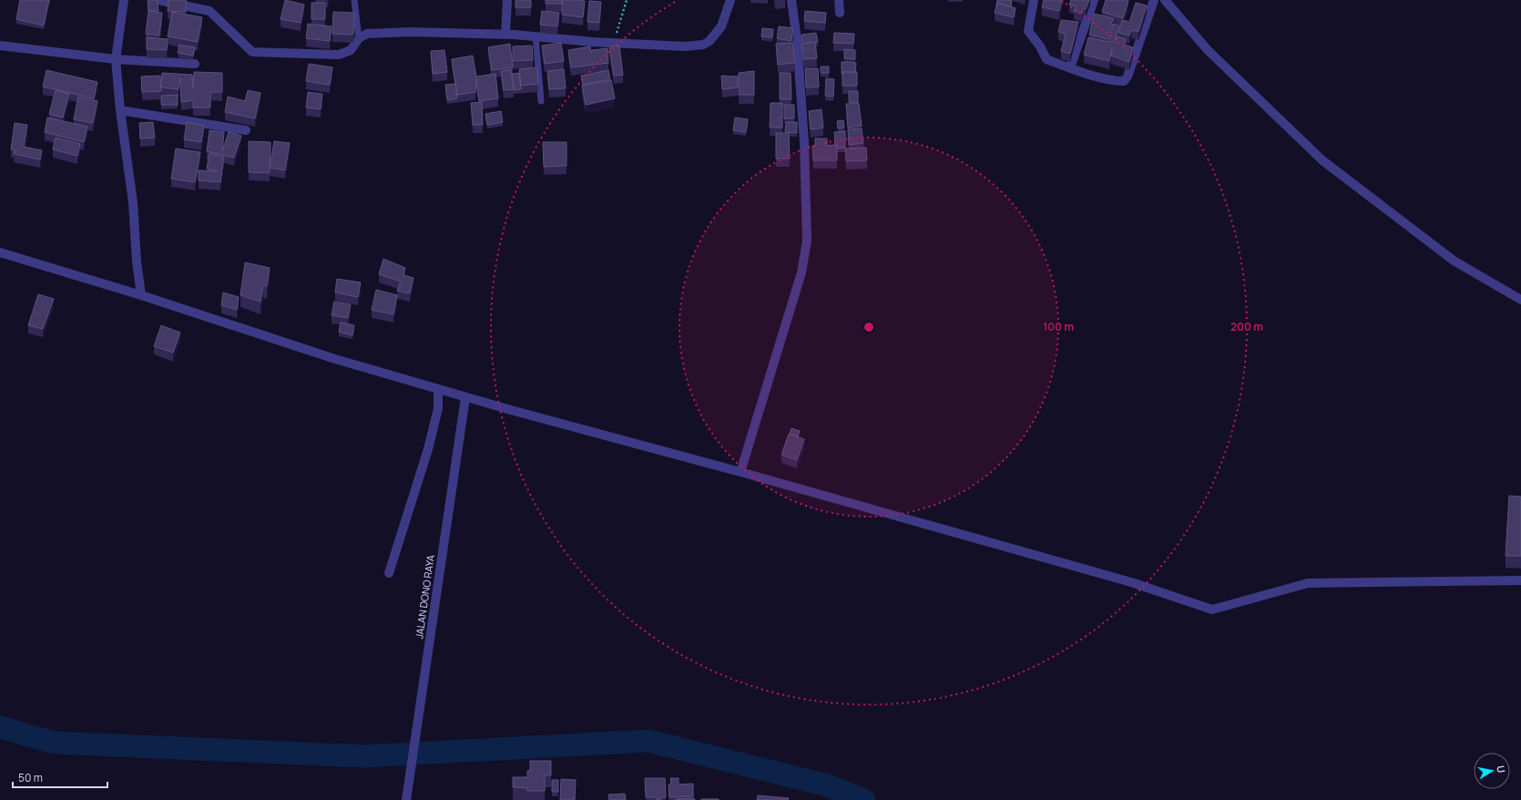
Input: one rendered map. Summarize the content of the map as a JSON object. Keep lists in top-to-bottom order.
{
  "streets": {
    "street": ["JALAN DONO RAYA"]
  },
  "scale_bar": "50 m",
  "north": "right",
  "rings": ["100 m", "200 m"]
}
